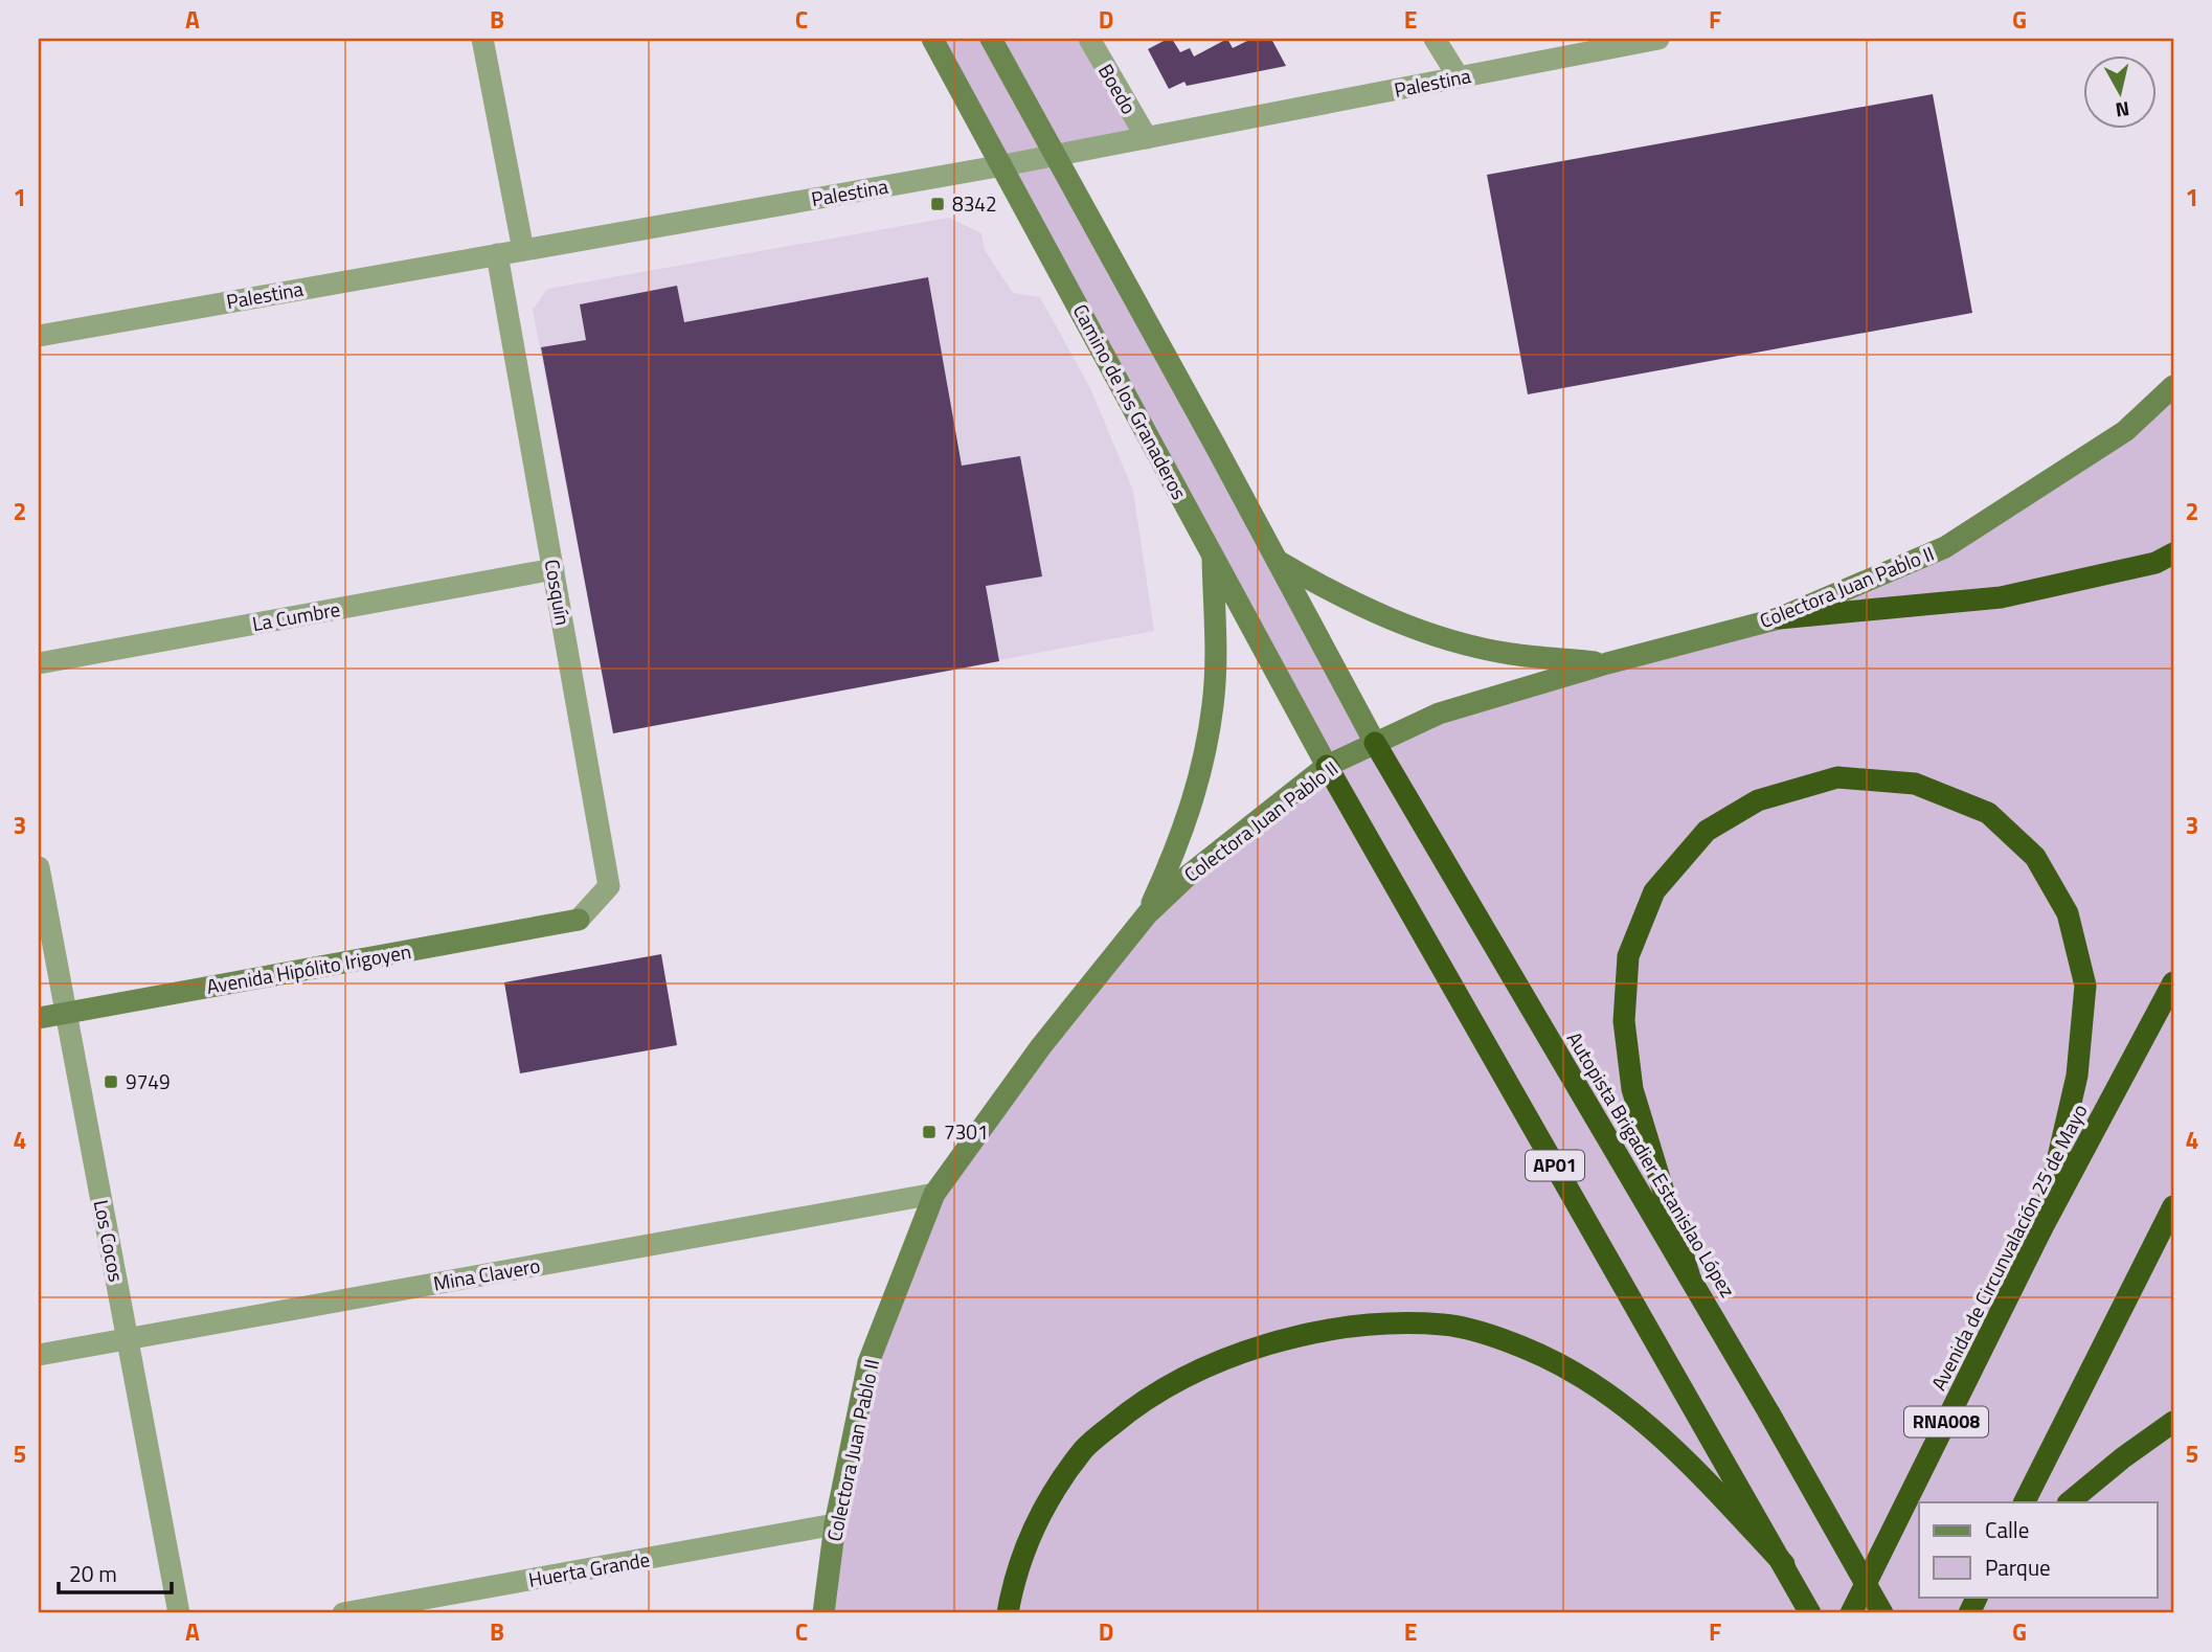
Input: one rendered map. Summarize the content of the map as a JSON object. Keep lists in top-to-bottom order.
{
  "streets": {
    "highway": [
      "Autopista Brigadier Estanislao López",
      "AP01",
      "Avenida de Circunvalación 25 de Mayo",
      "RNA008"
    ],
    "main road": ["Camino de los Granaderos", "Colectora Juan Pablo II", "Avenida Hipólito Irigoyen"],
    "street": [
      "Palestina",
      "Boedo",
      "Cosquín",
      "La Cumbre",
      "Los Cocos",
      "Mina Clavero",
      "Huerta Grande"
    ]
  },
  "crossings": [
    ["Palestina", "Boedo"],
    ["Palestina", "Camino de los Granaderos"],
    ["Palestina", "Cosquín"],
    ["Camino de los Granaderos", "Colectora Juan Pablo II"],
    ["Camino de los Granaderos", "AP01"],
    ["Colectora Juan Pablo II", "Autopista Brigadier Estanislao López"],
    ["Colectora Juan Pablo II", "AP01"],
    ["Colectora Juan Pablo II", "Mina Clavero"],
    ["Colectora Juan Pablo II", "Huerta Grande"],
    ["Cosquín", "La Cumbre"],
    ["Cosquín", "Avenida Hipólito Irigoyen"],
    ["Avenida Hipólito Irigoyen", "Los Cocos"],
    ["Los Cocos", "Mina Clavero"]
  ],
  "places": {
    "transit": ["8342", "9749", "7301"]
  },
  "legend": ["Calle", "Parque"],
  "scale_bar": "20 m",
  "north": "bottom",
  "grid": {
    "columns": [
      "A",
      "B",
      "C",
      "D",
      "E",
      "F",
      "G"
    ],
    "rows": [
      "1",
      "2",
      "3",
      "4",
      "5"
    ]
  }
}
